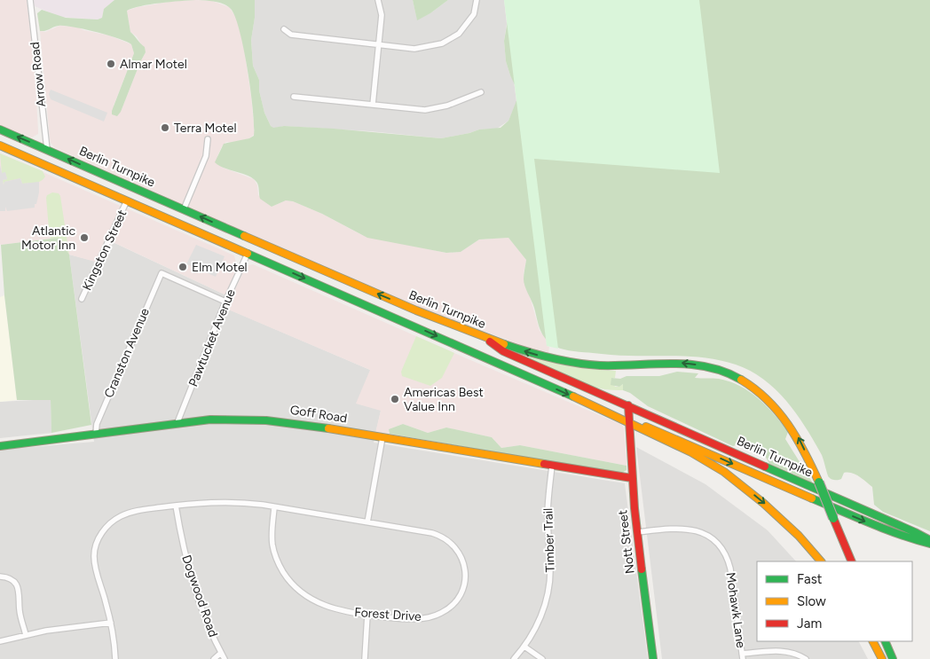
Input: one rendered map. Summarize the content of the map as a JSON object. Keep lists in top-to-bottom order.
{
  "streets": {
    "main road": ["Berlin Turnpike", "Goff Road", "Nott Street"],
    "street": [
      "Arrow Road",
      "Kingston Street",
      "Pawtucket Avenue",
      "Cranston Avenue",
      "Timber Trail",
      "Dogwood Road",
      "Mohawk Lane",
      "Forest Drive"
    ]
  },
  "crossings": [
    ["Arrow Road", "Berlin Turnpike"],
    ["Berlin Turnpike", "Kingston Street"],
    ["Berlin Turnpike", "Pawtucket Avenue"],
    ["Berlin Turnpike", "Nott Street"],
    ["Pawtucket Avenue", "Cranston Avenue"],
    ["Pawtucket Avenue", "Goff Road"],
    ["Cranston Avenue", "Goff Road"],
    ["Goff Road", "Timber Trail"],
    ["Goff Road", "Nott Street"],
    ["Nott Street", "Mohawk Lane"],
    ["Dogwood Road", "Forest Drive"]
  ],
  "places": [
    "Almar Motel",
    "Terra Motel",
    "Atlantic Motor Inn",
    "Elm Motel",
    "Americas Best Value Inn"
  ],
  "legend": ["Fast", "Slow", "Jam"]
}
